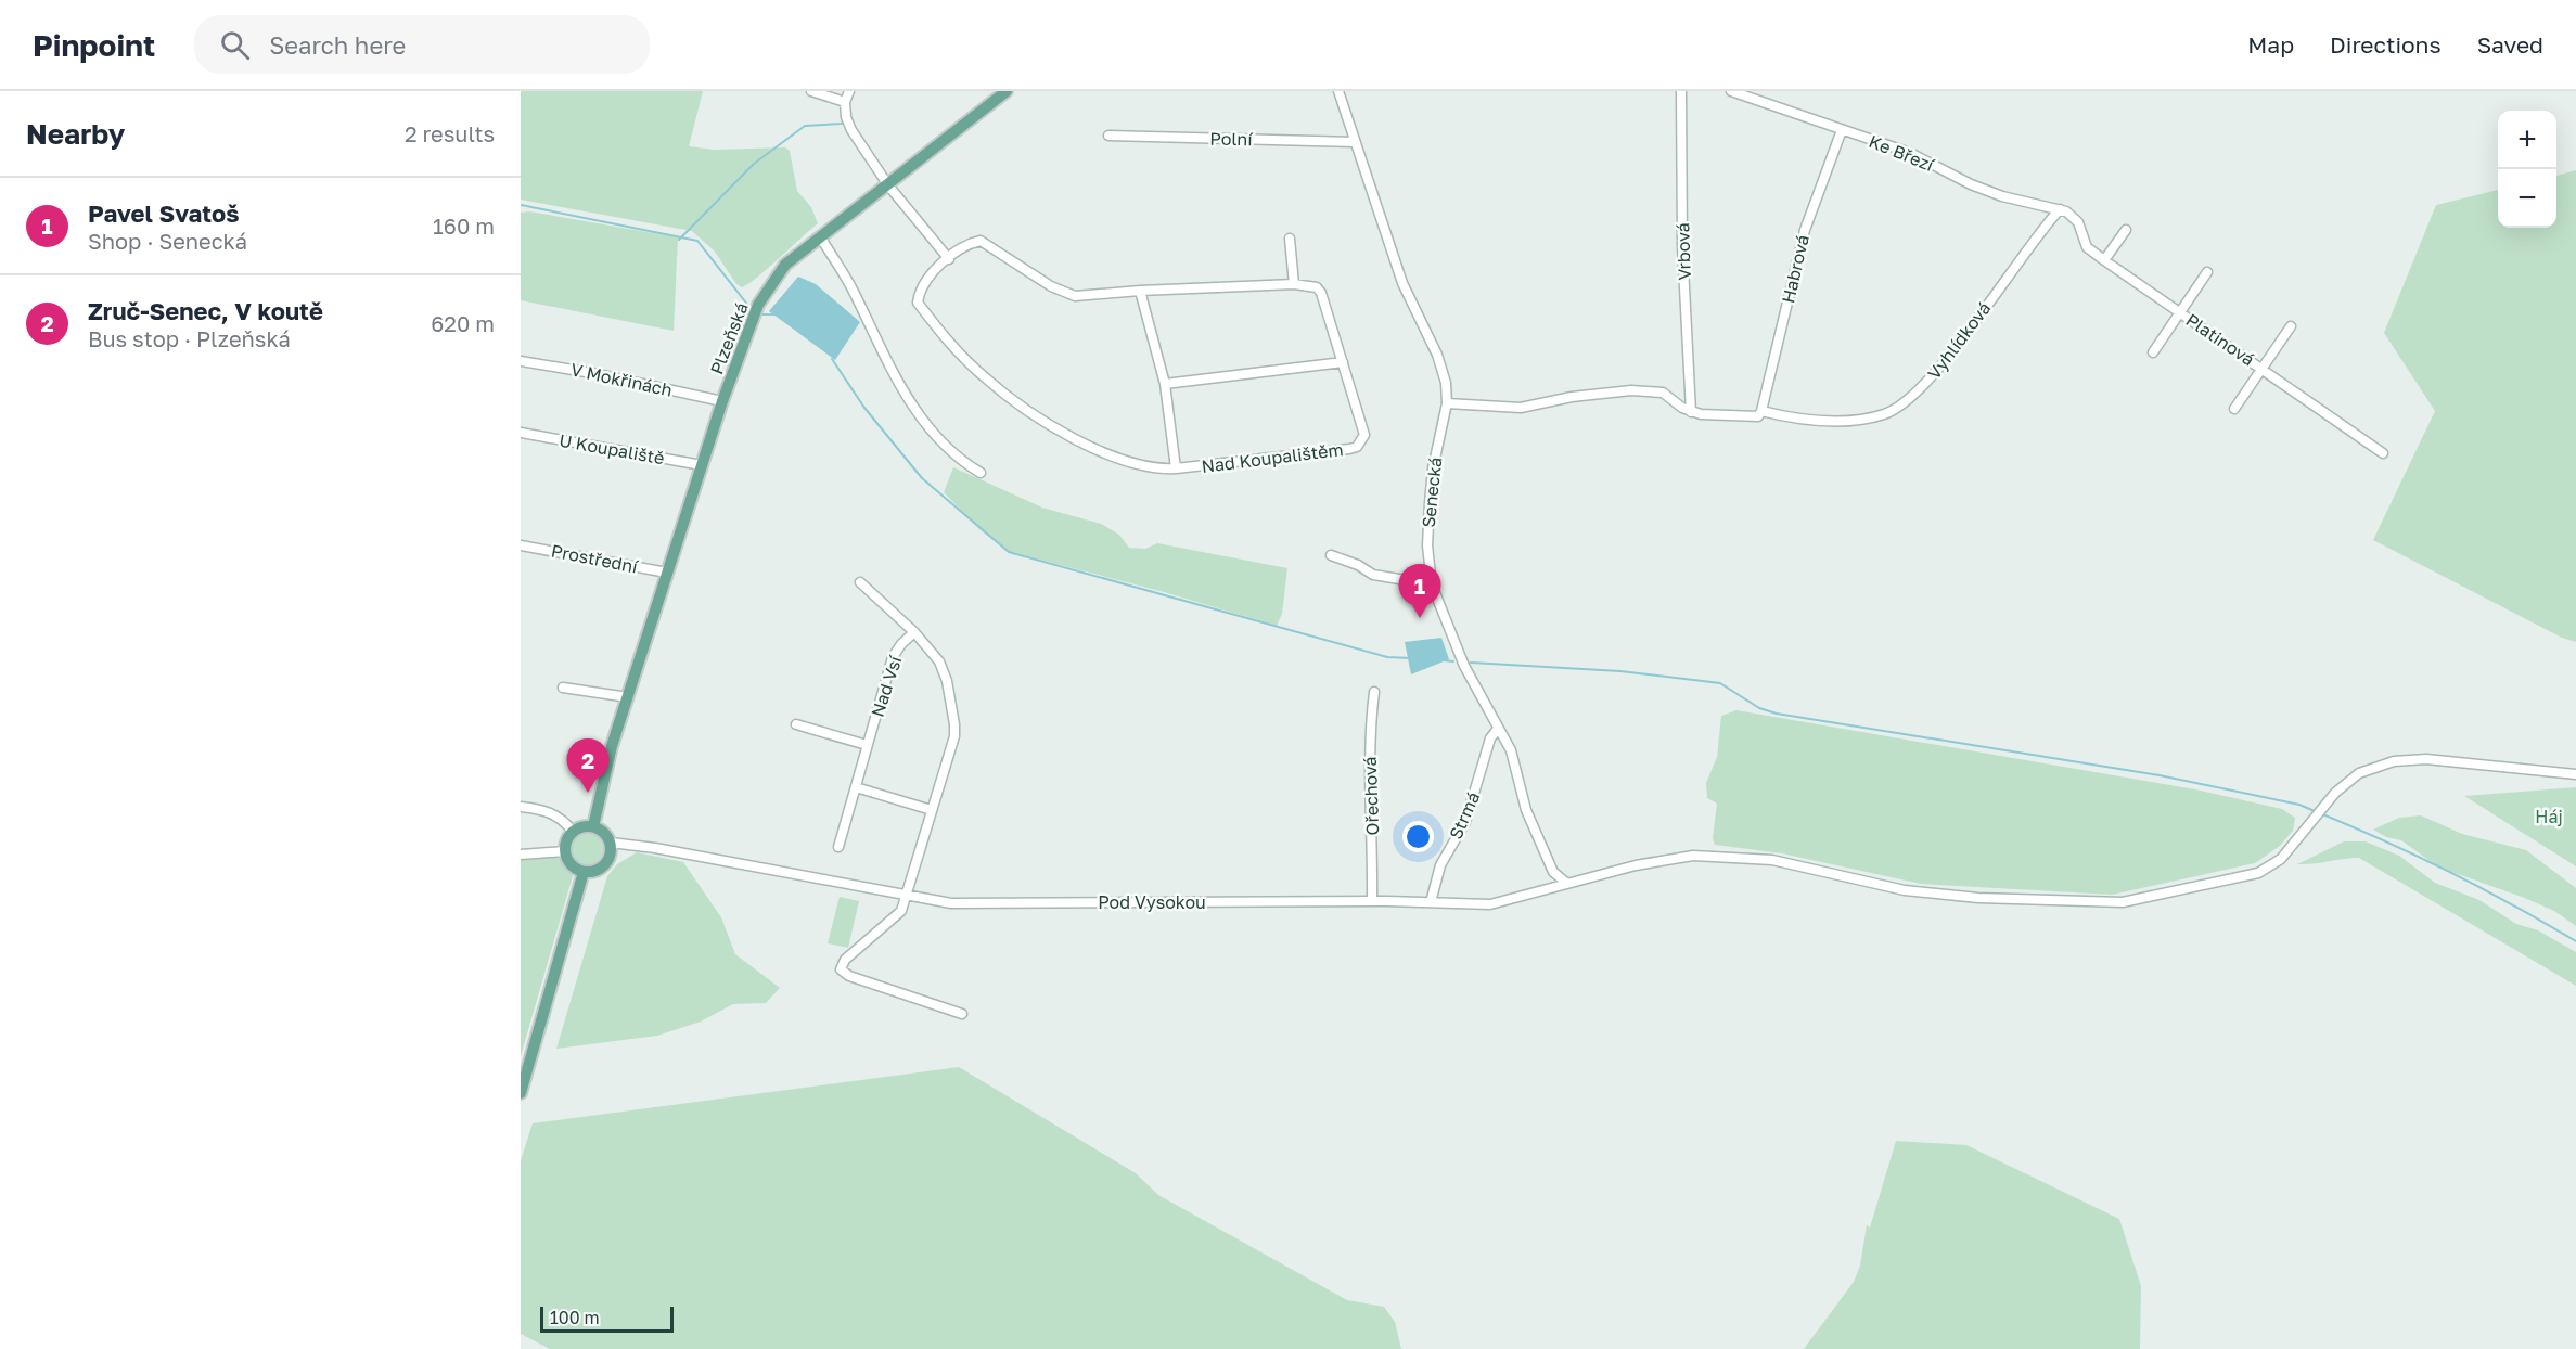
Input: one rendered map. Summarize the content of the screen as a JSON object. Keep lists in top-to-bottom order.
{
  "streets": {
    "main road": ["Plzeňská"],
    "street": [
      "Polní",
      "Ke Březí",
      "Vrbová",
      "Habrová",
      "Platinová",
      "Vyhlídková",
      "V Mokřinách",
      "U Koupaliště",
      "Nad Koupalištěm",
      "Senecká",
      "Prostřední",
      "Nad Vsí",
      "Ořechová",
      "Strmá",
      "Pod Vysokou"
    ]
  },
  "crossings": [
    ["Polní", "Senecká"],
    ["Ke Březí", "Habrová"],
    ["Ke Březí", "Platinová"],
    ["Ke Březí", "Vyhlídková"],
    ["Vrbová", "Vyhlídková"],
    ["Habrová", "Vyhlídková"],
    ["Plzeňská", "V Mokřinách"],
    ["Plzeňská", "U Koupaliště"],
    ["Plzeňská", "Prostřední"],
    ["Plzeňská", "Pod Vysokou"],
    ["Senecká", "Strmá"],
    ["Senecká", "Pod Vysokou"],
    ["Nad Vsí", "Pod Vysokou"],
    ["Ořechová", "Pod Vysokou"],
    ["Strmá", "Pod Vysokou"]
  ],
  "parks": ["Háj"],
  "scale_bar": "100 m",
  "page": {
    "header": "Pinpoint",
    "search": "Search here",
    "nav": ["Map", "Directions", "Saved"],
    "heading": ["Nearby", "2 results"],
    "map_buttons": ["+", "−"],
    "list": [
      {
        "mark": "1",
        "name": "Pavel Svatoš",
        "note": "Shop · Senecká",
        "value": "160 m"
      },
      {
        "mark": "2",
        "name": "Zruč-Senec, V koutě",
        "note": "Bus stop · Plzeňská",
        "value": "620 m"
      }
    ],
    "pins": ["1", "2"],
    "scale": "100 m"
  }
}
